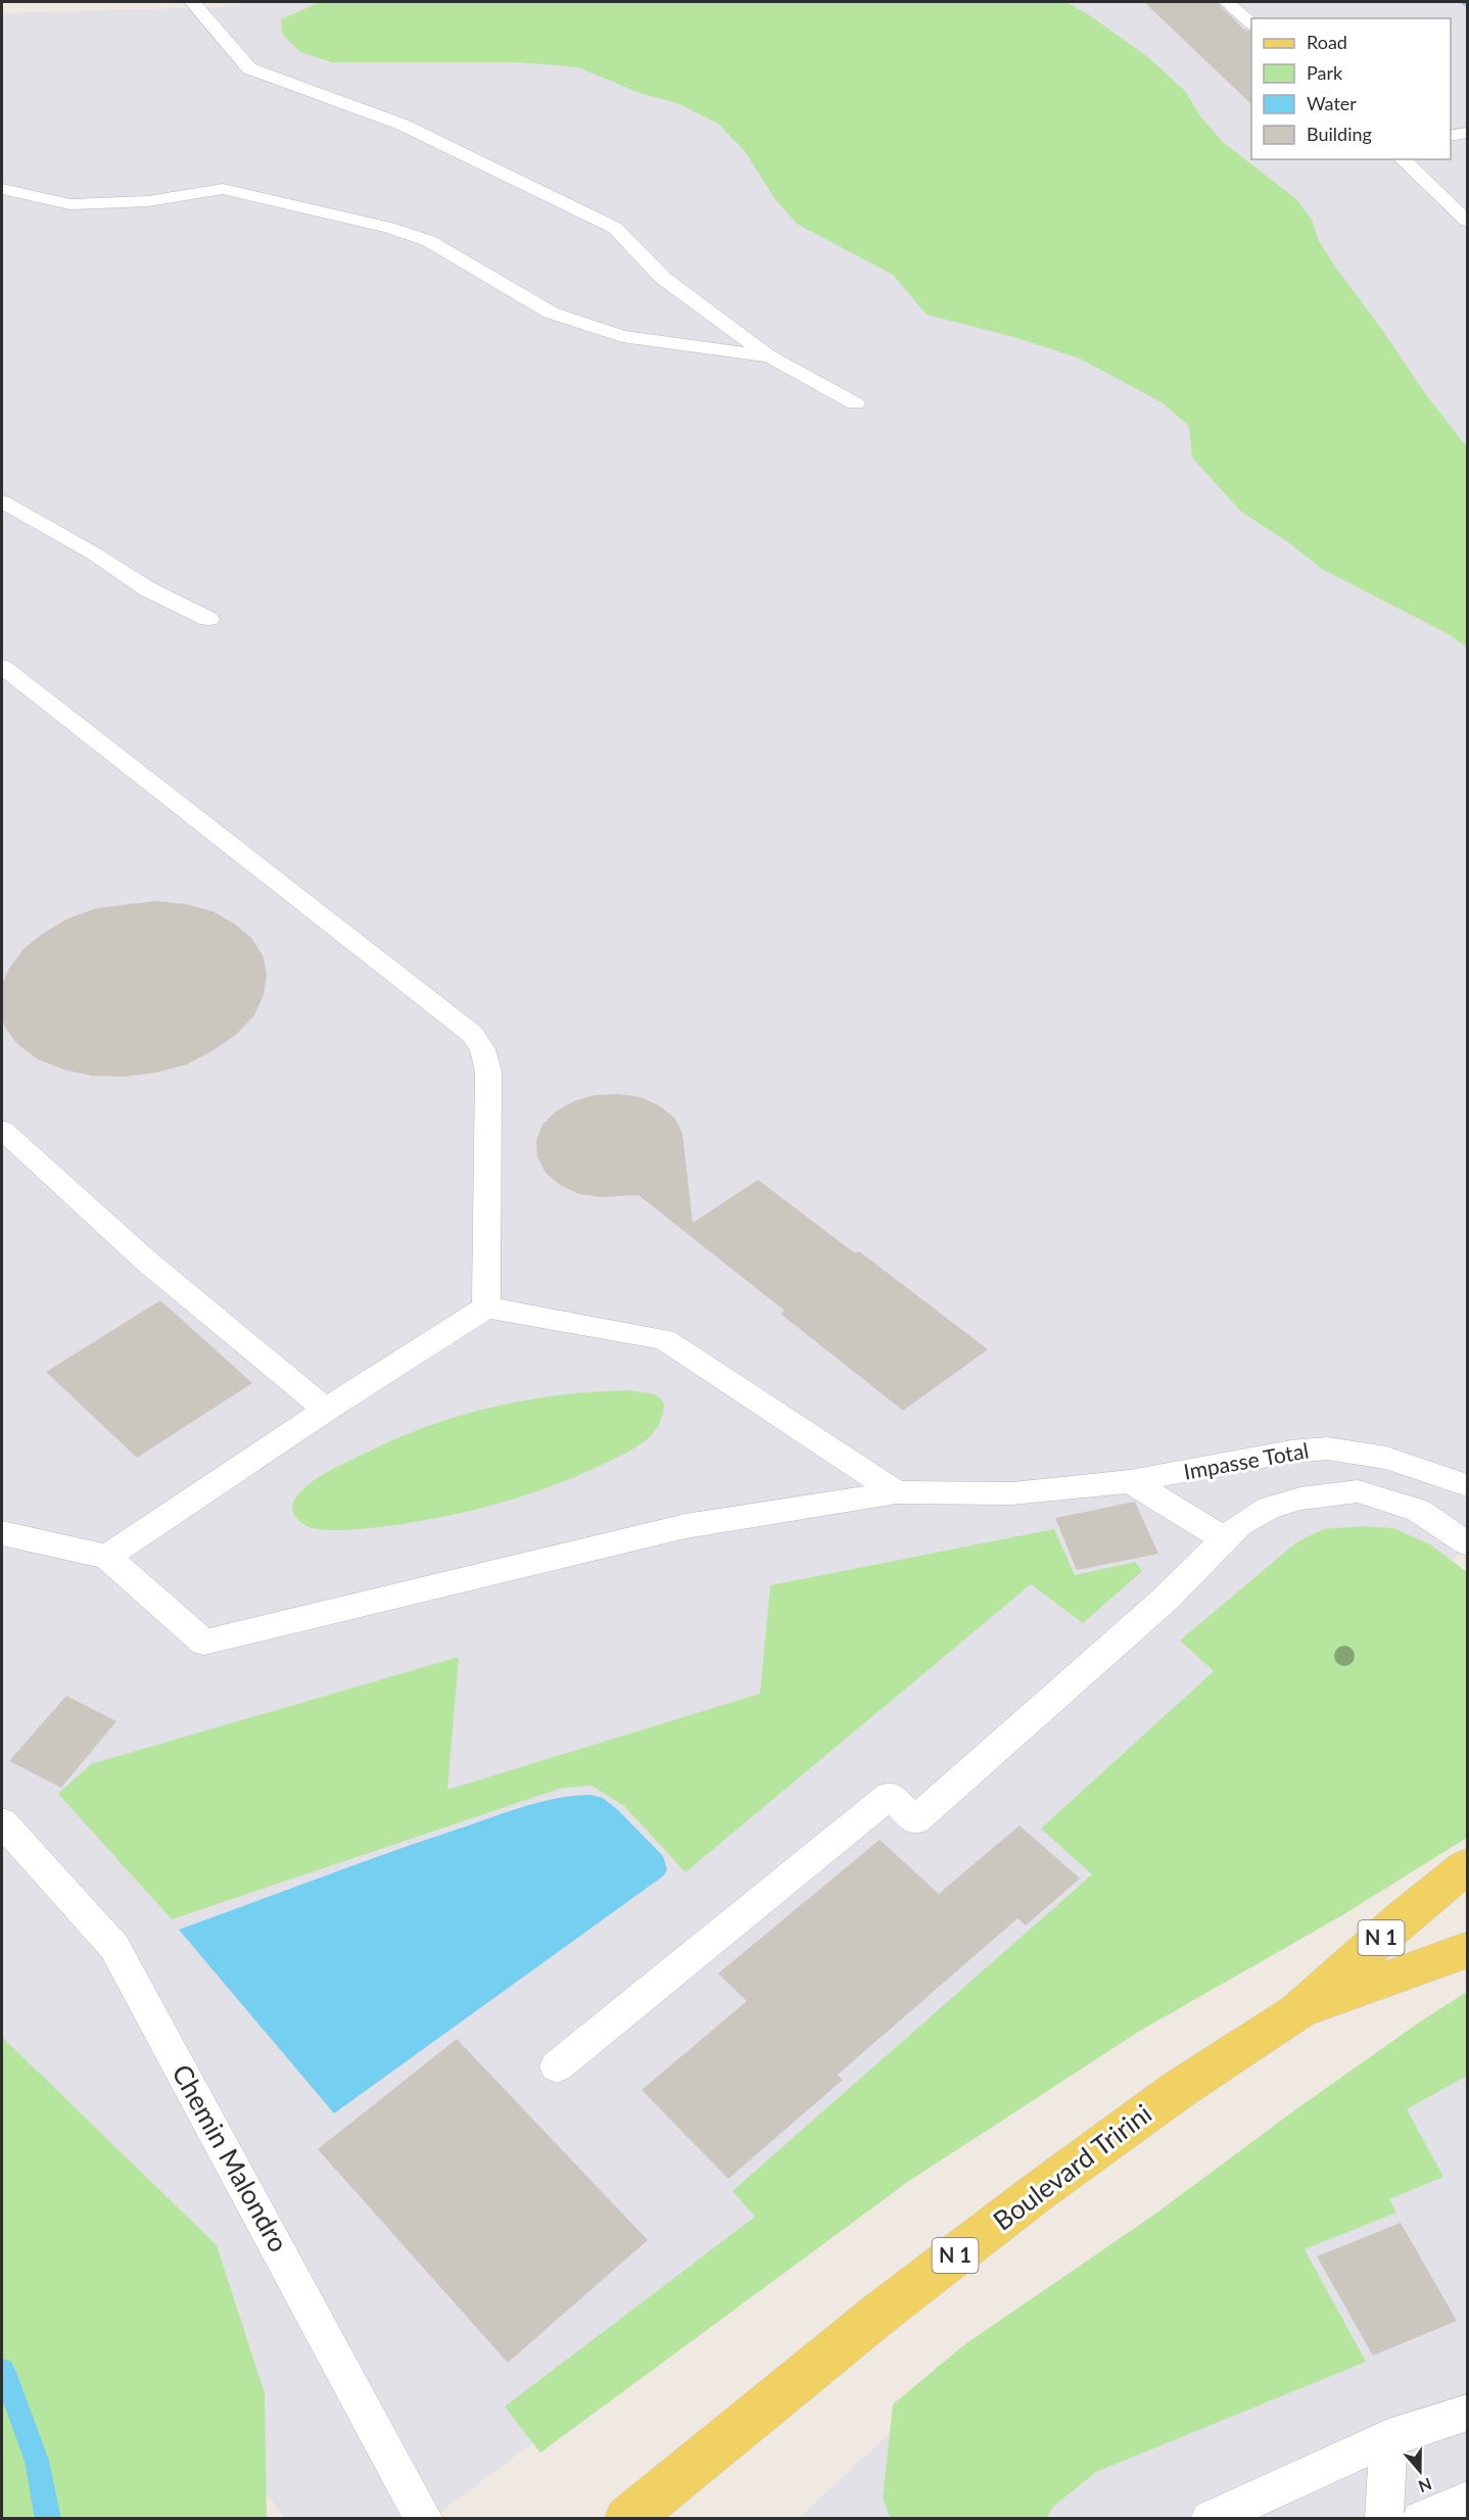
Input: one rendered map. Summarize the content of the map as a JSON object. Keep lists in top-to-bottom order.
{
  "streets": {
    "main road": ["N 1", "Boulevard Tririni"],
    "lane": ["Impasse Total", "Chemin Malondro"]
  },
  "legend": [
    "Road",
    "Park",
    "Water",
    "Building"
  ],
  "north": "bottom"
}
